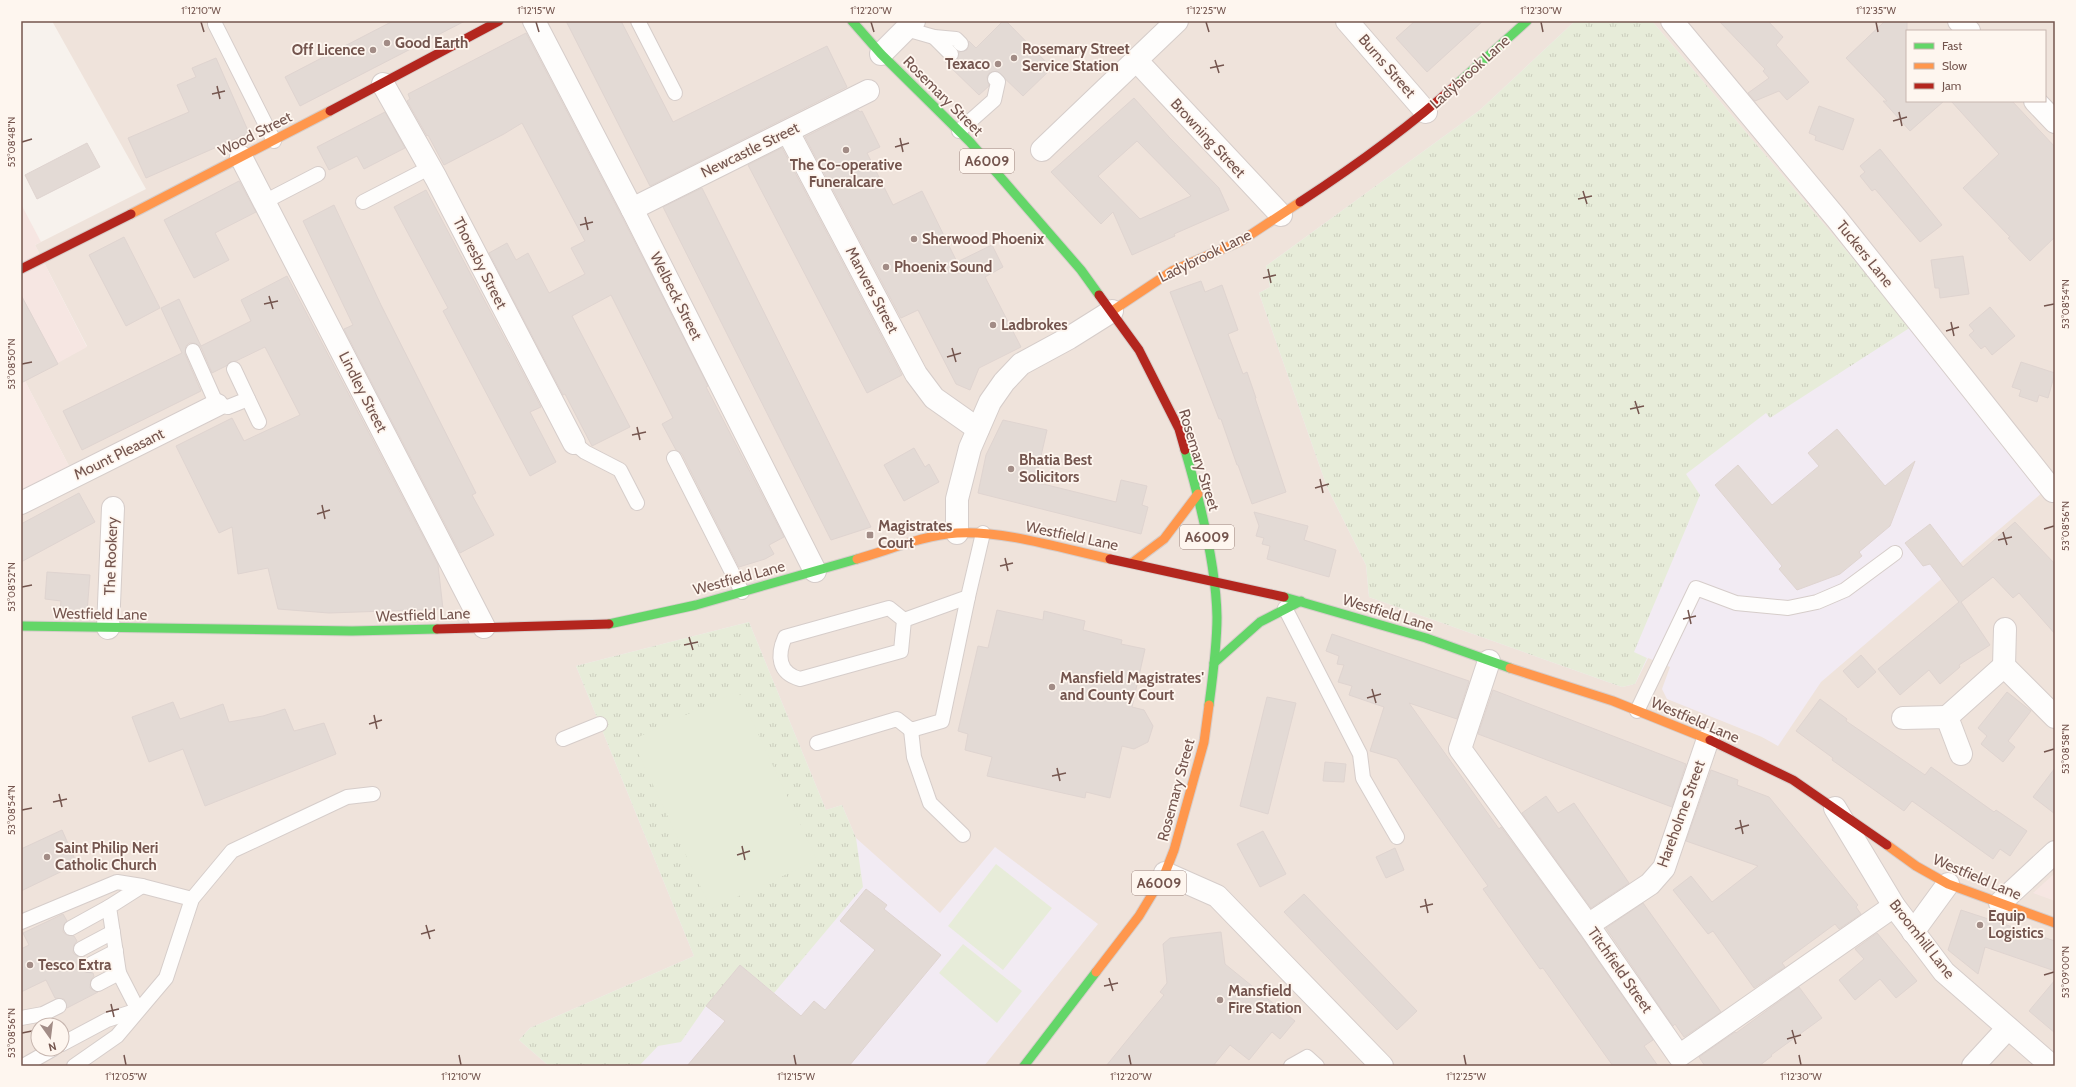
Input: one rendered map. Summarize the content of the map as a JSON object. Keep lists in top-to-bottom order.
{
  "streets": {
    "main road": [
      "Ladybrook Lane",
      "Rosemary Street",
      "Wood Street",
      "A6009",
      "Westfield Lane"
    ],
    "street": [
      "Burns Street",
      "Browning Street",
      "Newcastle Street",
      "Tuckers Lane",
      "Thoresby Street",
      "Manvers Street",
      "Welbeck Street",
      "Lindley Street",
      "Mount Pleasant",
      "The Rookery",
      "Hareholme Street",
      "Broomhill Lane",
      "Titchfield Street"
    ]
  },
  "crossings": [
    ["Burns Street", "Ladybrook Lane"],
    ["Ladybrook Lane", "Rosemary Street"],
    ["Ladybrook Lane", "Browning Street"],
    ["Ladybrook Lane", "Manvers Street"],
    ["Ladybrook Lane", "Westfield Lane"],
    ["Rosemary Street", "Westfield Lane"],
    ["Wood Street", "Thoresby Street"],
    ["Wood Street", "Lindley Street"],
    ["Newcastle Street", "Manvers Street"],
    ["Newcastle Street", "Welbeck Street"],
    ["Welbeck Street", "Westfield Lane"],
    ["Lindley Street", "Westfield Lane"],
    ["Westfield Lane", "The Rookery"],
    ["Westfield Lane", "Hareholme Street"],
    ["Westfield Lane", "Broomhill Lane"],
    ["Westfield Lane", "Titchfield Street"],
    ["Hareholme Street", "Titchfield Street"],
    ["Broomhill Lane", "Titchfield Street"]
  ],
  "places": {
    "other": [
      "Good Earth",
      "Off Licence",
      "Rosemary Street Service Station",
      "Texaco",
      "The Co-operative Funeralcare",
      "Sherwood Phoenix",
      "Phoenix Sound",
      "Ladbrokes",
      "Bhatia Best Solicitors",
      "Mansfield Magistrates' and County Court",
      "Saint Philip Neri Catholic Church",
      "Equip Logistics",
      "Tesco Extra",
      "Mansfield Fire Station"
    ],
    "transit": ["Magistrates Court"]
  },
  "legend": ["Fast", "Slow", "Jam"],
  "north": "bottom",
  "coordinates": [
    "1°12'10\"W",
    "1°12'15\"W",
    "1°12'20\"W",
    "1°12'25\"W",
    "1°12'30\"W",
    "1°12'35\"W",
    "53°08'48\"N",
    "53°08'54\"N",
    "53°08'50\"N",
    "53°08'56\"N",
    "53°08'52\"N",
    "53°08'58\"N",
    "53°09'00\"N",
    "1°12'05\"W"
  ]
}
